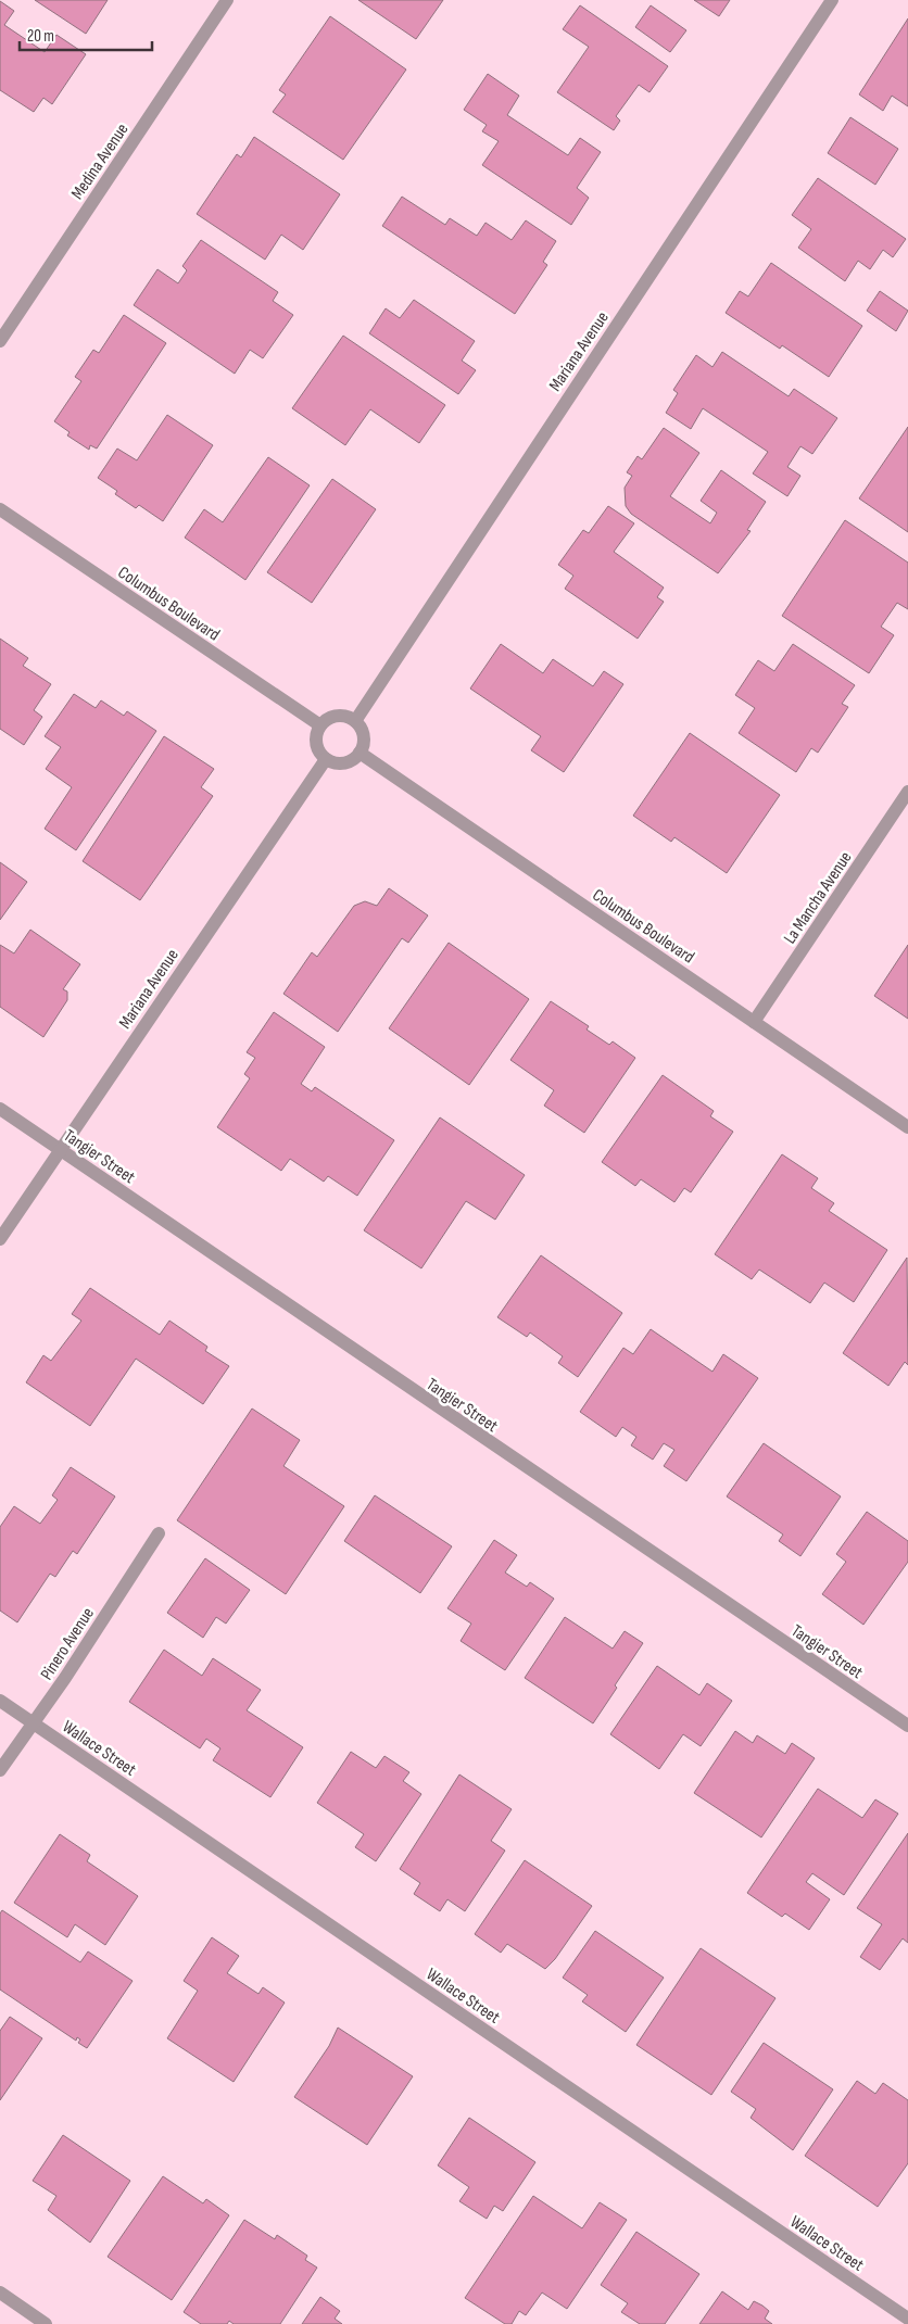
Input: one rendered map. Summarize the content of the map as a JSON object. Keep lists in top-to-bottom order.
{
  "streets": {
    "street": [
      "Medina Avenue",
      "Mariana Avenue",
      "Columbus Boulevard",
      "La Mancha Avenue",
      "Tangier Street",
      "Pinero Avenue",
      "Wallace Street"
    ]
  },
  "crossings": [
    ["Mariana Avenue", "Columbus Boulevard"],
    ["Mariana Avenue", "Tangier Street"],
    ["Columbus Boulevard", "La Mancha Avenue"],
    ["Pinero Avenue", "Wallace Street"]
  ],
  "scale_bar": "20 m"
}
